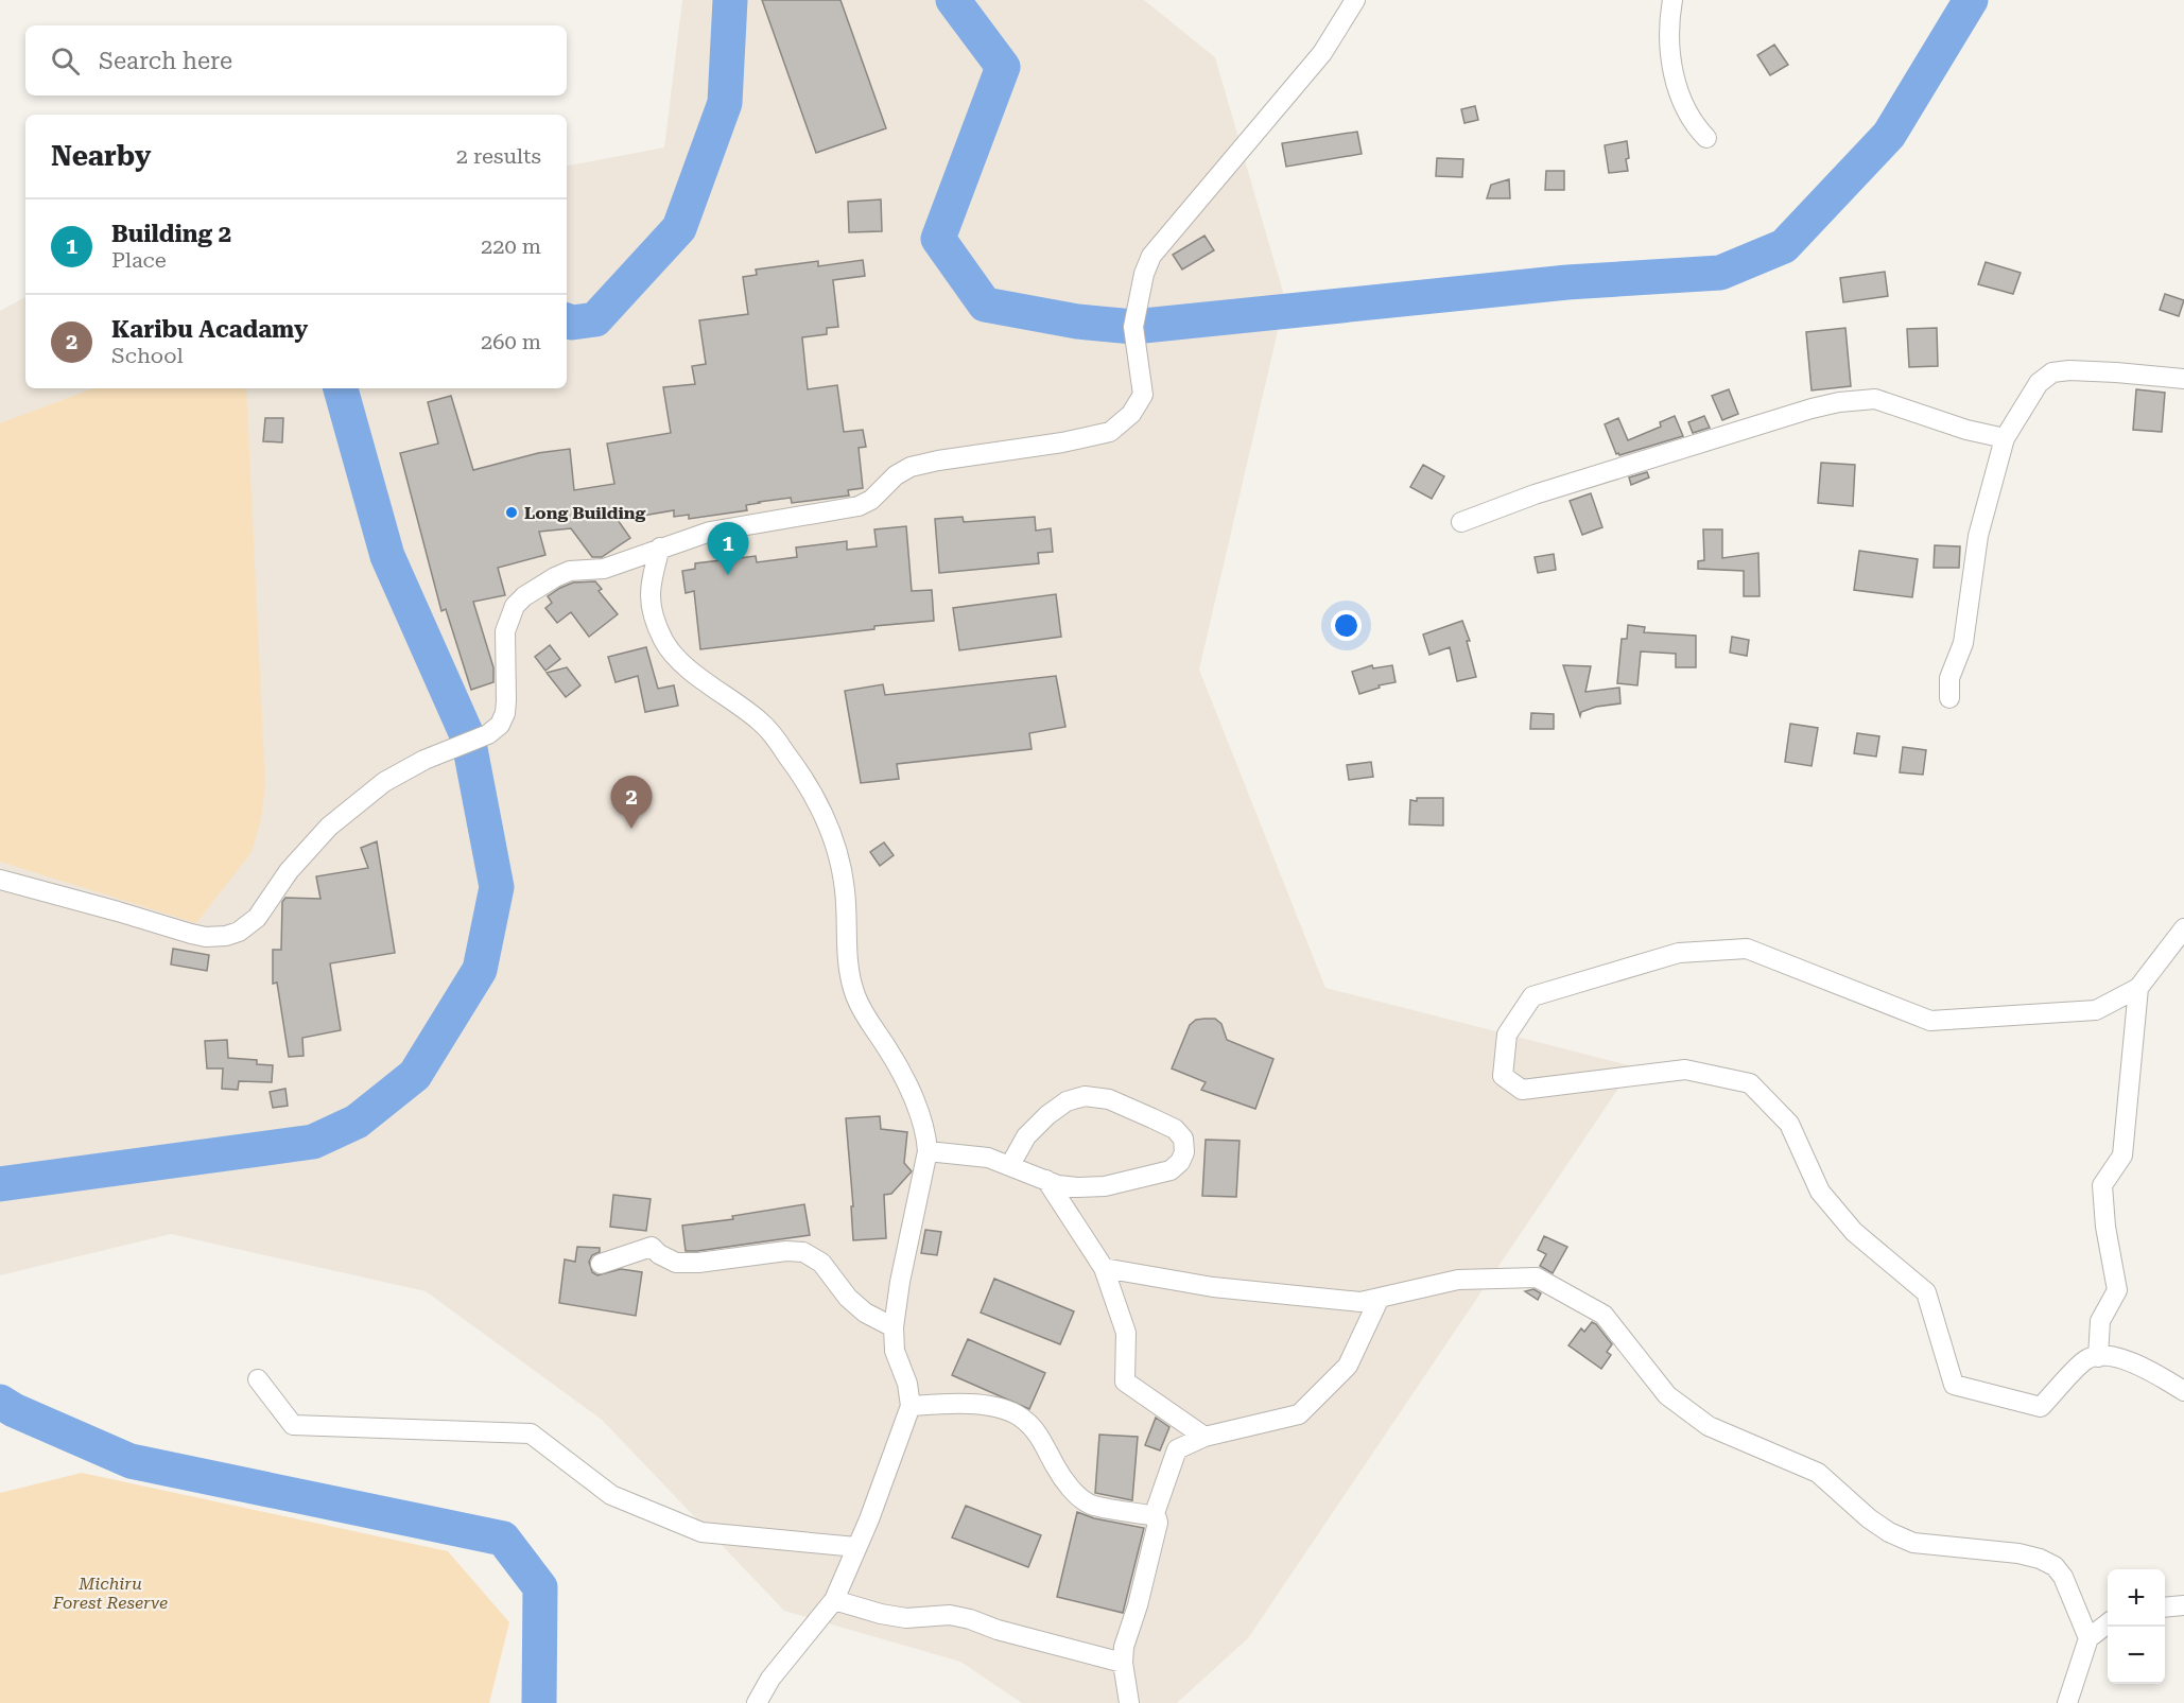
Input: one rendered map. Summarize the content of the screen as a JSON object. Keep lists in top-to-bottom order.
{
  "parks": ["Michiru Forest Reserve"],
  "places": ["Long Building"],
  "page": {
    "search": "Search here",
    "heading": ["Nearby", "2 results"],
    "list": [
      {
        "mark": "1",
        "name": "Building 2",
        "note": "Place",
        "value": "220 m"
      },
      {
        "mark": "2",
        "name": "Karibu Acadamy",
        "note": "School",
        "value": "260 m"
      }
    ],
    "pins": ["1", "2"],
    "map_buttons": ["+", "−"]
  }
}
